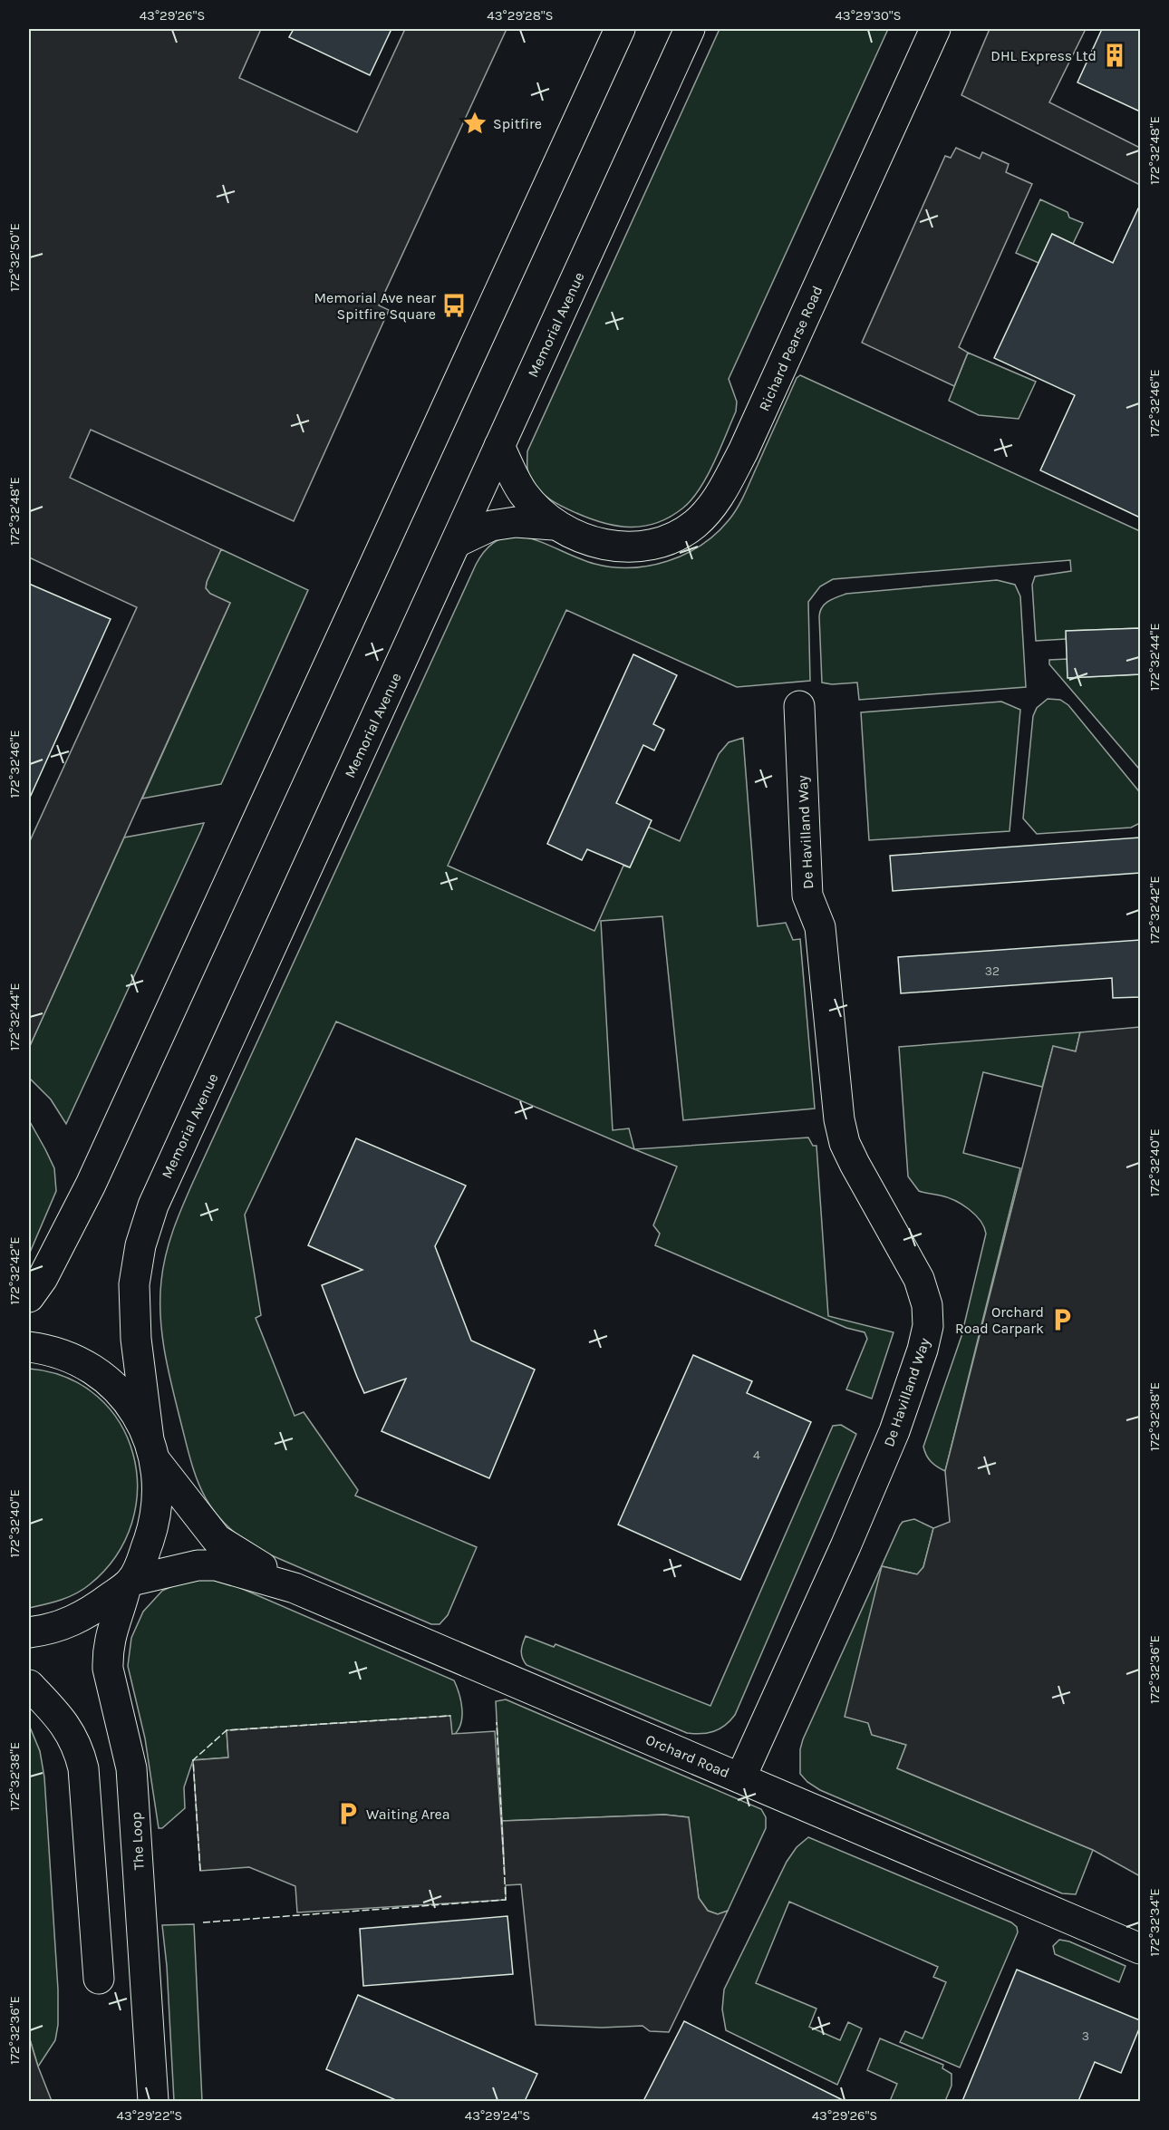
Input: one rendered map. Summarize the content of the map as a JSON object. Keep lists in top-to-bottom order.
{
  "streets": {
    "street": [
      "Memorial Avenue",
      "Richard Pearse Road",
      "De Havilland Way",
      "Orchard Road",
      "The Loop"
    ]
  },
  "crossings": [
    ["Memorial Avenue", "Richard Pearse Road"],
    ["Memorial Avenue", "Orchard Road"],
    ["Memorial Avenue", "The Loop"],
    ["De Havilland Way", "Orchard Road"],
    ["Orchard Road", "The Loop"]
  ],
  "places": {
    "building": ["DHL Express Ltd"],
    "place": ["Spitfire"],
    "bus stop": ["Memorial Ave near Spitfire Square"],
    "parking": ["Orchard Road Carpark", "Waiting Area"]
  },
  "house_numbers": ["32", "4", "3"],
  "coordinates": [
    "43°29'26\"S",
    "43°29'28\"S",
    "43°29'30\"S",
    "172°32'48\"E",
    "172°32'50\"E",
    "172°32'46\"E",
    "172°32'44\"E",
    "172°32'42\"E",
    "172°32'40\"E",
    "172°32'38\"E",
    "172°32'36\"E",
    "172°32'34\"E",
    "43°29'22\"S",
    "43°29'24\"S"
  ]
}
